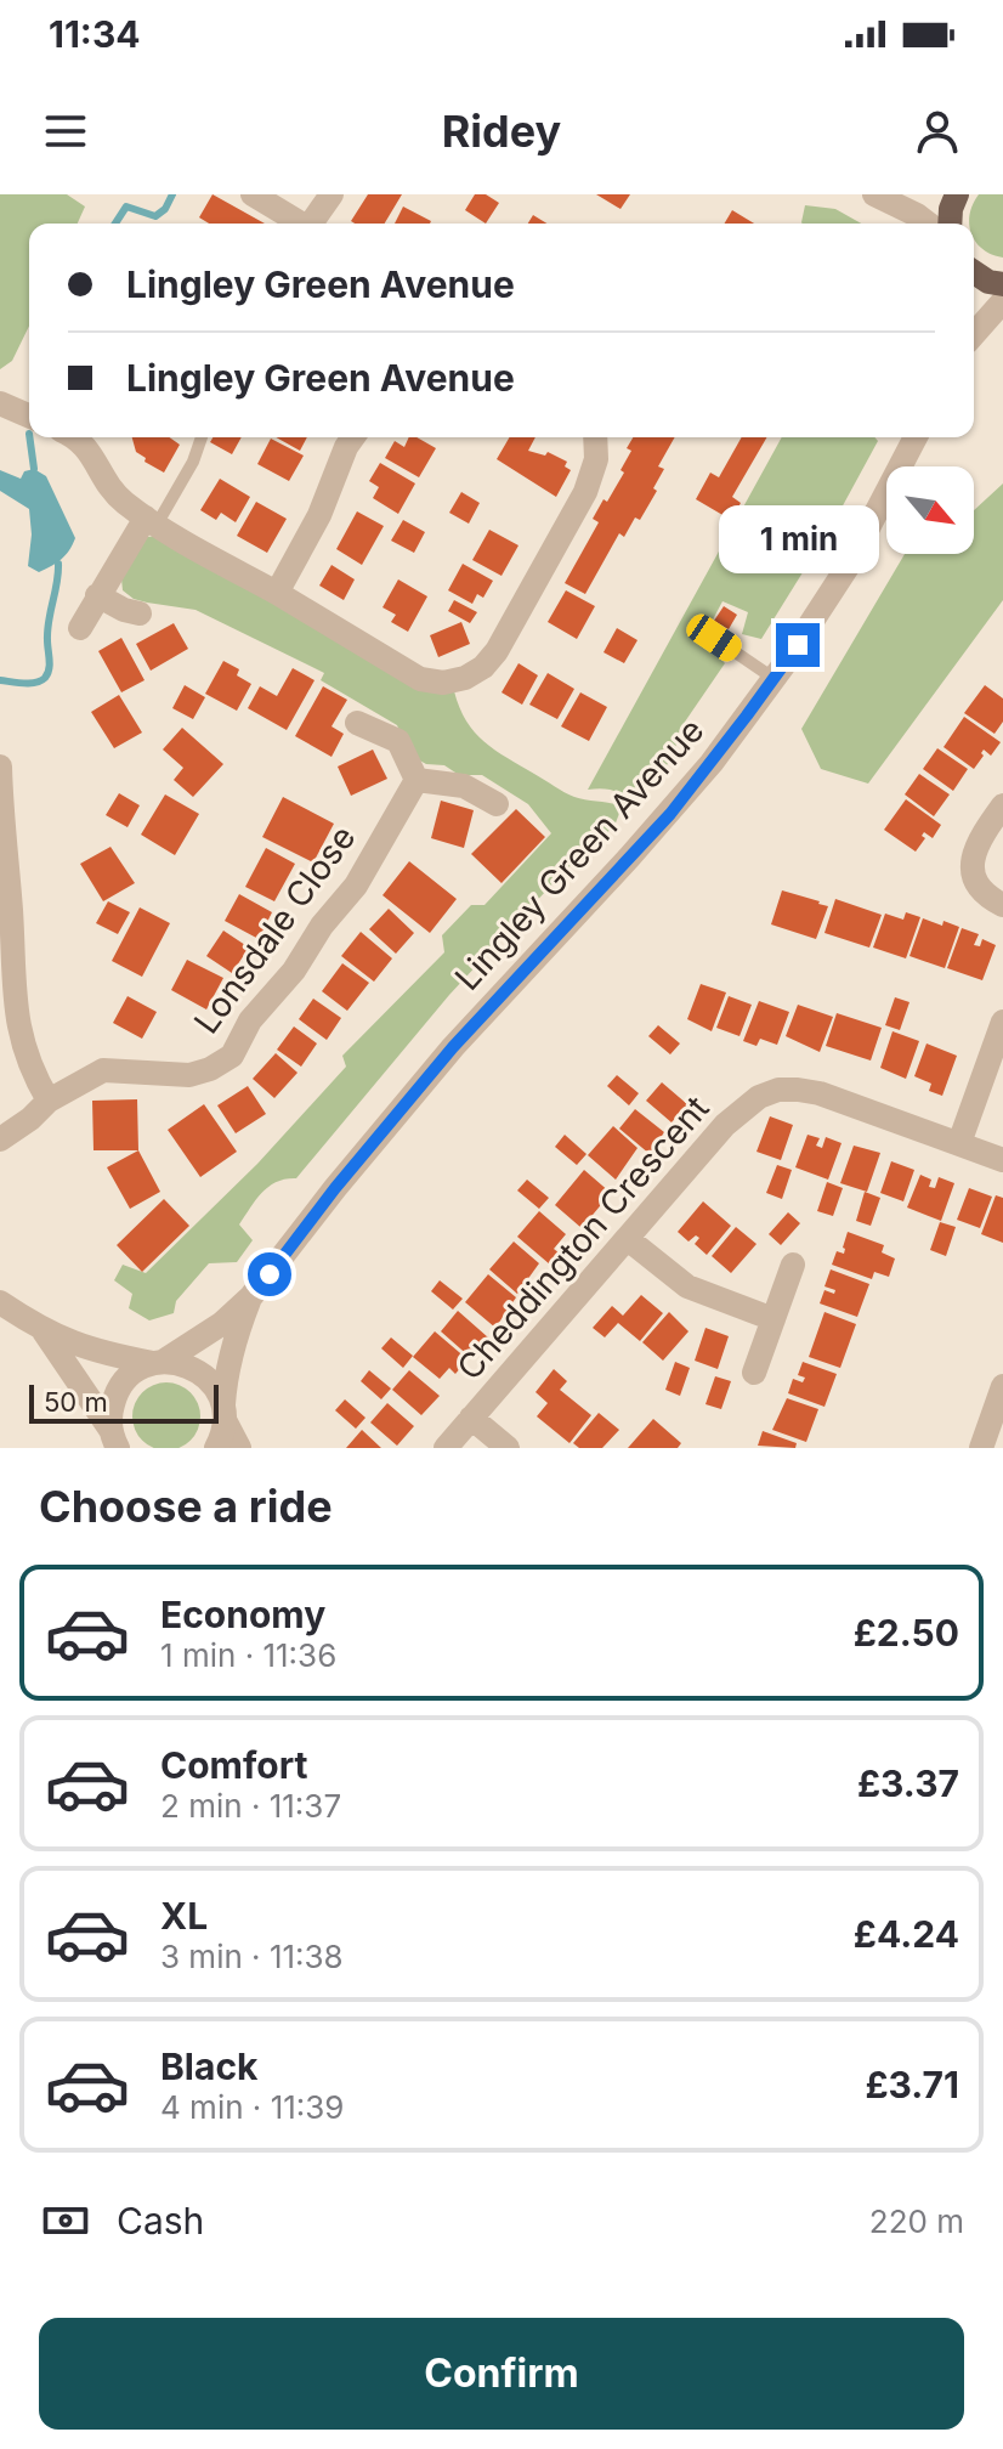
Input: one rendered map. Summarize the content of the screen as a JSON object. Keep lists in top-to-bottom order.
{
  "streets": {
    "street": ["Lingley Green Avenue", "Lonsdale Close", "Cheddington Crescent"]
  },
  "scale_bar": "50 m",
  "north": "bottom right",
  "page": {
    "status": "11:34",
    "header": "Ridey",
    "banner": ["Lingley Green Avenue", "Lingley Green Avenue"],
    "bubble": "1 min",
    "scale": "50 m",
    "heading": "Choose a ride",
    "list": [
      {
        "name": "Economy",
        "note": "1 min · 11:36",
        "value": "£2.50"
      },
      {
        "name": "Comfort",
        "note": "2 min · 11:37",
        "value": "£3.37"
      },
      {
        "name": "XL",
        "note": "3 min · 11:38",
        "value": "£4.24"
      },
      {
        "name": "Black",
        "note": "4 min · 11:39",
        "value": "£3.71"
      }
    ],
    "pay": ["Cash", "220 m"],
    "buttons": "Confirm"
  }
}
